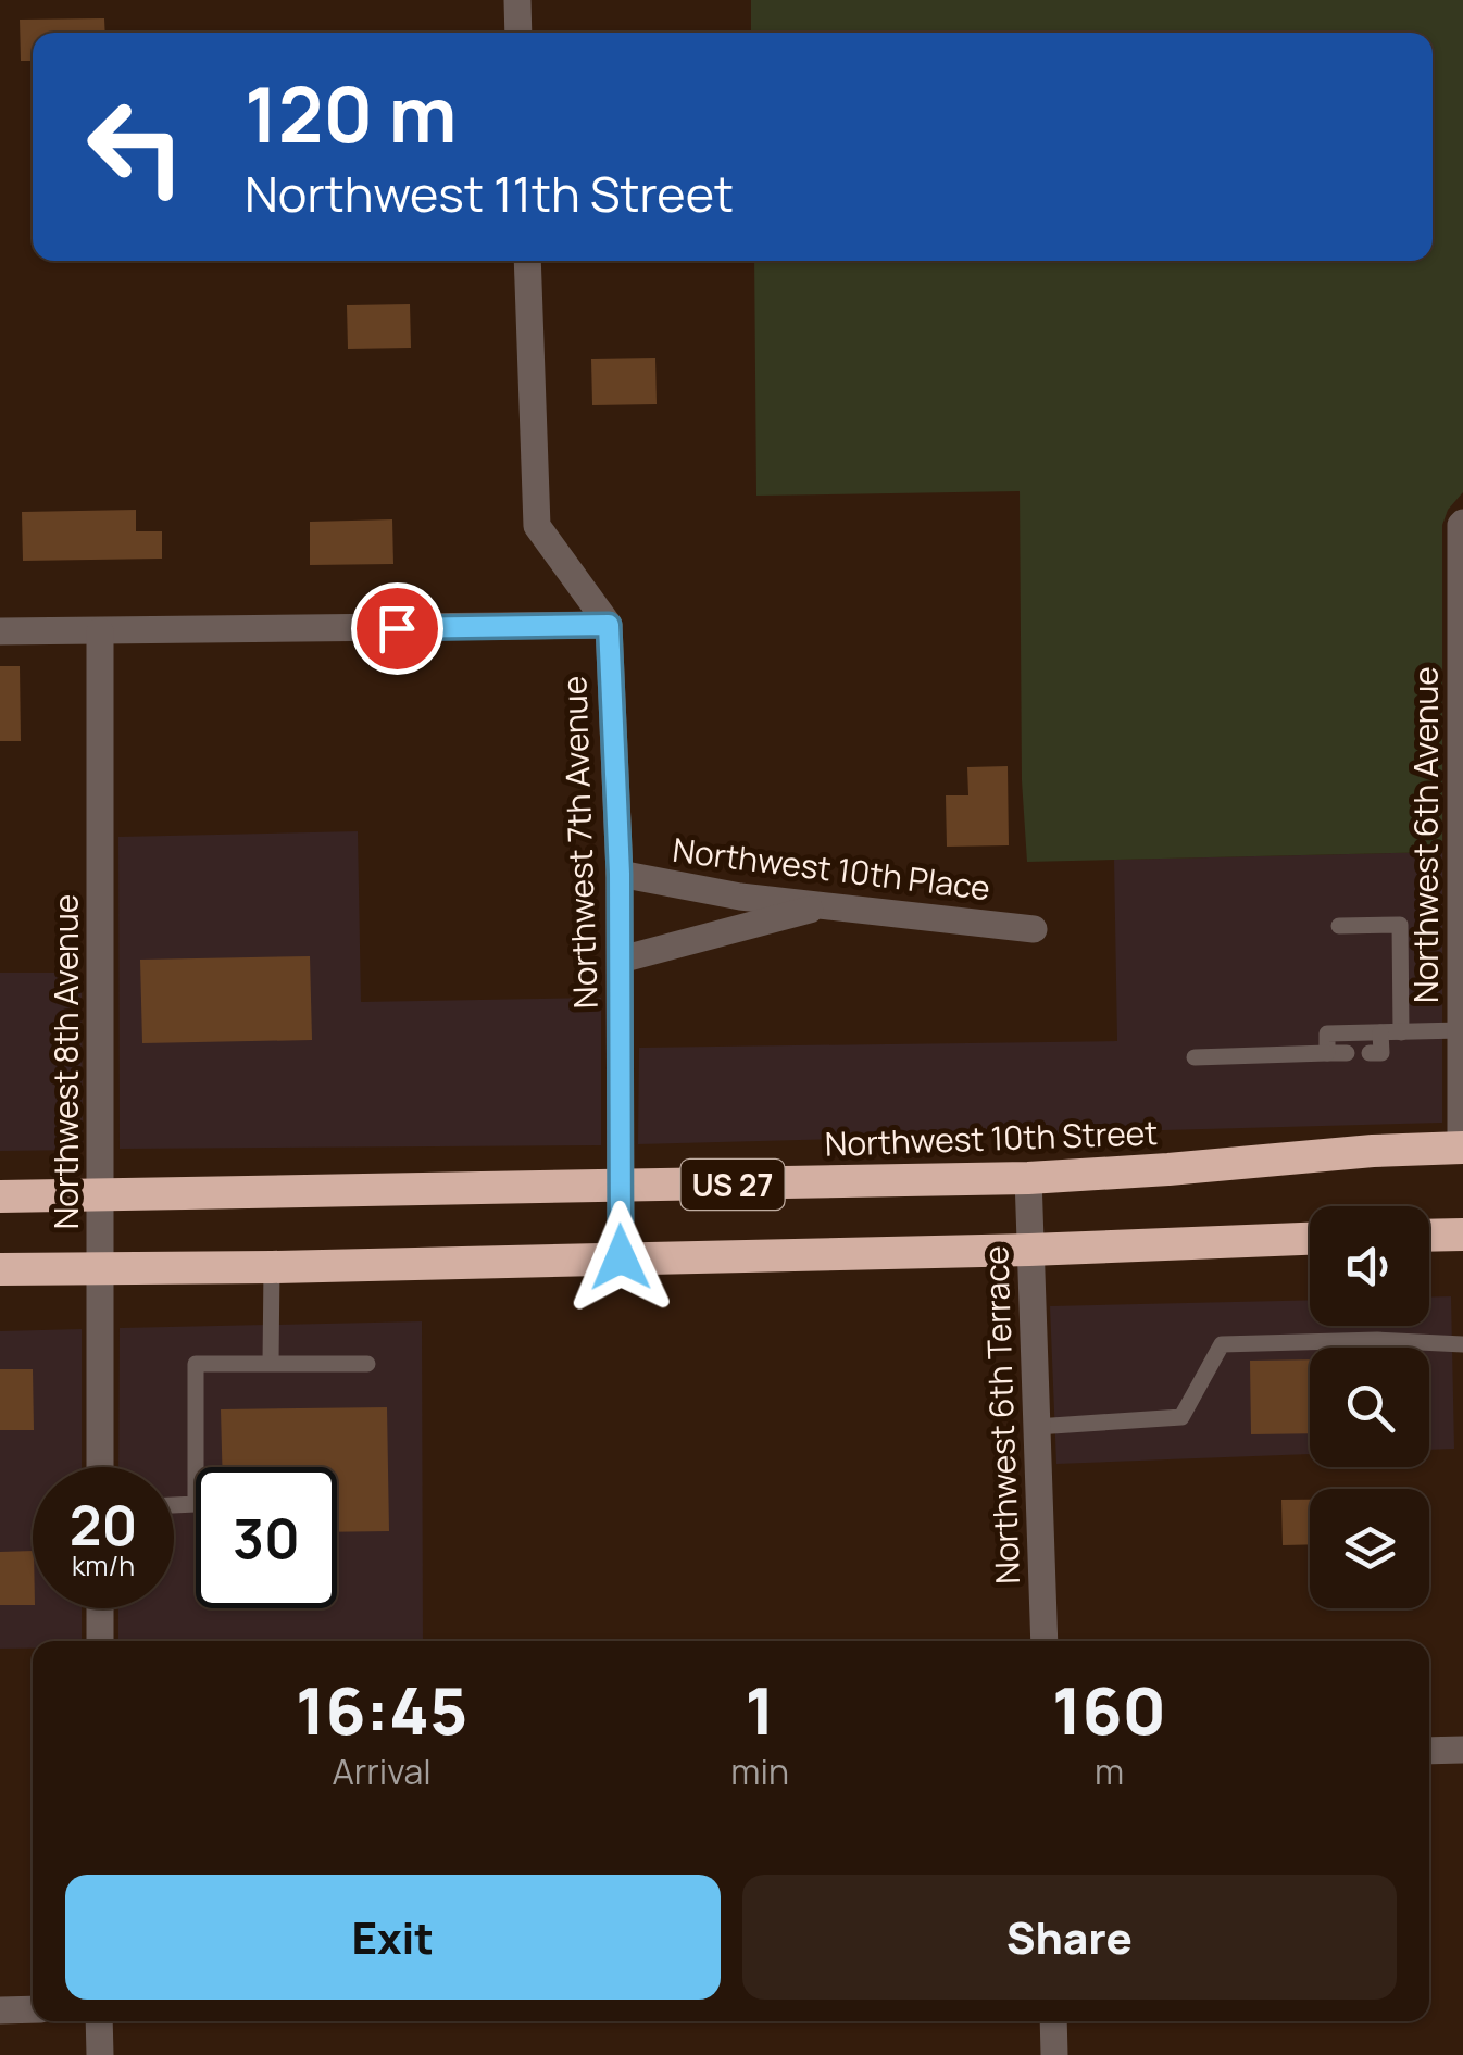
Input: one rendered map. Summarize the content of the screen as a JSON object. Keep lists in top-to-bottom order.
{
  "streets": {
    "highway": ["Northwest 10th Street", "US 27"],
    "street": [
      "Northwest 6th Avenue",
      "Northwest 7th Avenue",
      "Northwest 10th Place",
      "Northwest 8th Avenue",
      "Northwest 6th Terrace"
    ]
  },
  "crossings": [
    ["Northwest 6th Avenue", "Northwest 10th Street"],
    ["Northwest 7th Avenue", "Northwest 10th Place"],
    ["Northwest 7th Avenue", "Northwest 10th Street"],
    ["Northwest 7th Avenue", "US 27"],
    ["Northwest 8th Avenue", "Northwest 10th Street"],
    ["Northwest 8th Avenue", "US 27"],
    ["Northwest 10th Street", "Northwest 6th Terrace"],
    ["US 27", "Northwest 6th Terrace"]
  ],
  "page": {
    "turn": ["120 m", "Northwest 11th Street"],
    "speed": "20 km/h",
    "limit": "30",
    "eta": [
      "16:45",
      "Arrival",
      "1",
      "min",
      "160",
      "m"
    ],
    "buttons": ["Exit", "Share"]
  }
}
